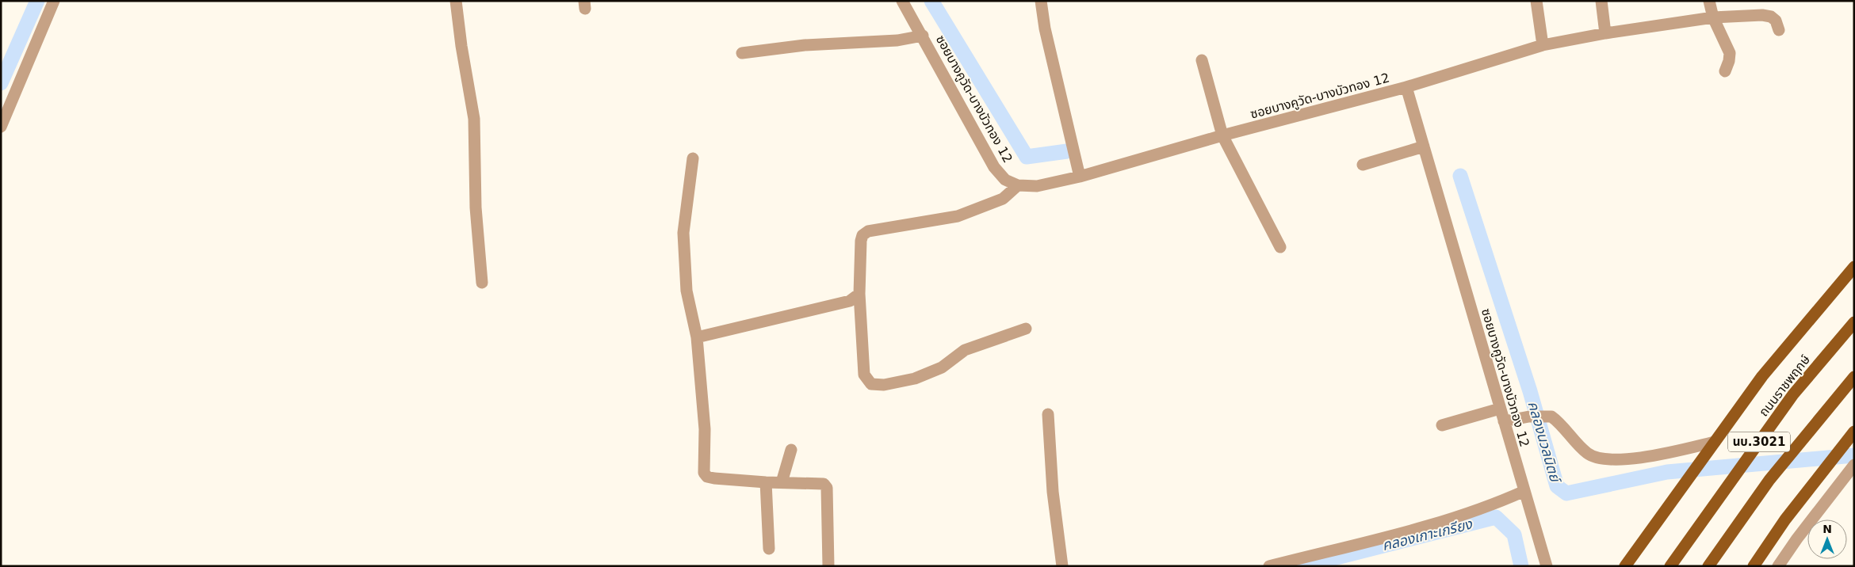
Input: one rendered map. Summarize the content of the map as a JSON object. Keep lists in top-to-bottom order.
{
  "streets": {
    "main road": ["ถนนราชพฤกษ์", "นบ.3021"],
    "street": ["ซอยบางคูวัด-บางบัวทอง 12"]
  },
  "water": ["คลองนวลนิตย์", "คลองเกาะเกรียง"],
  "north": "top"
}
